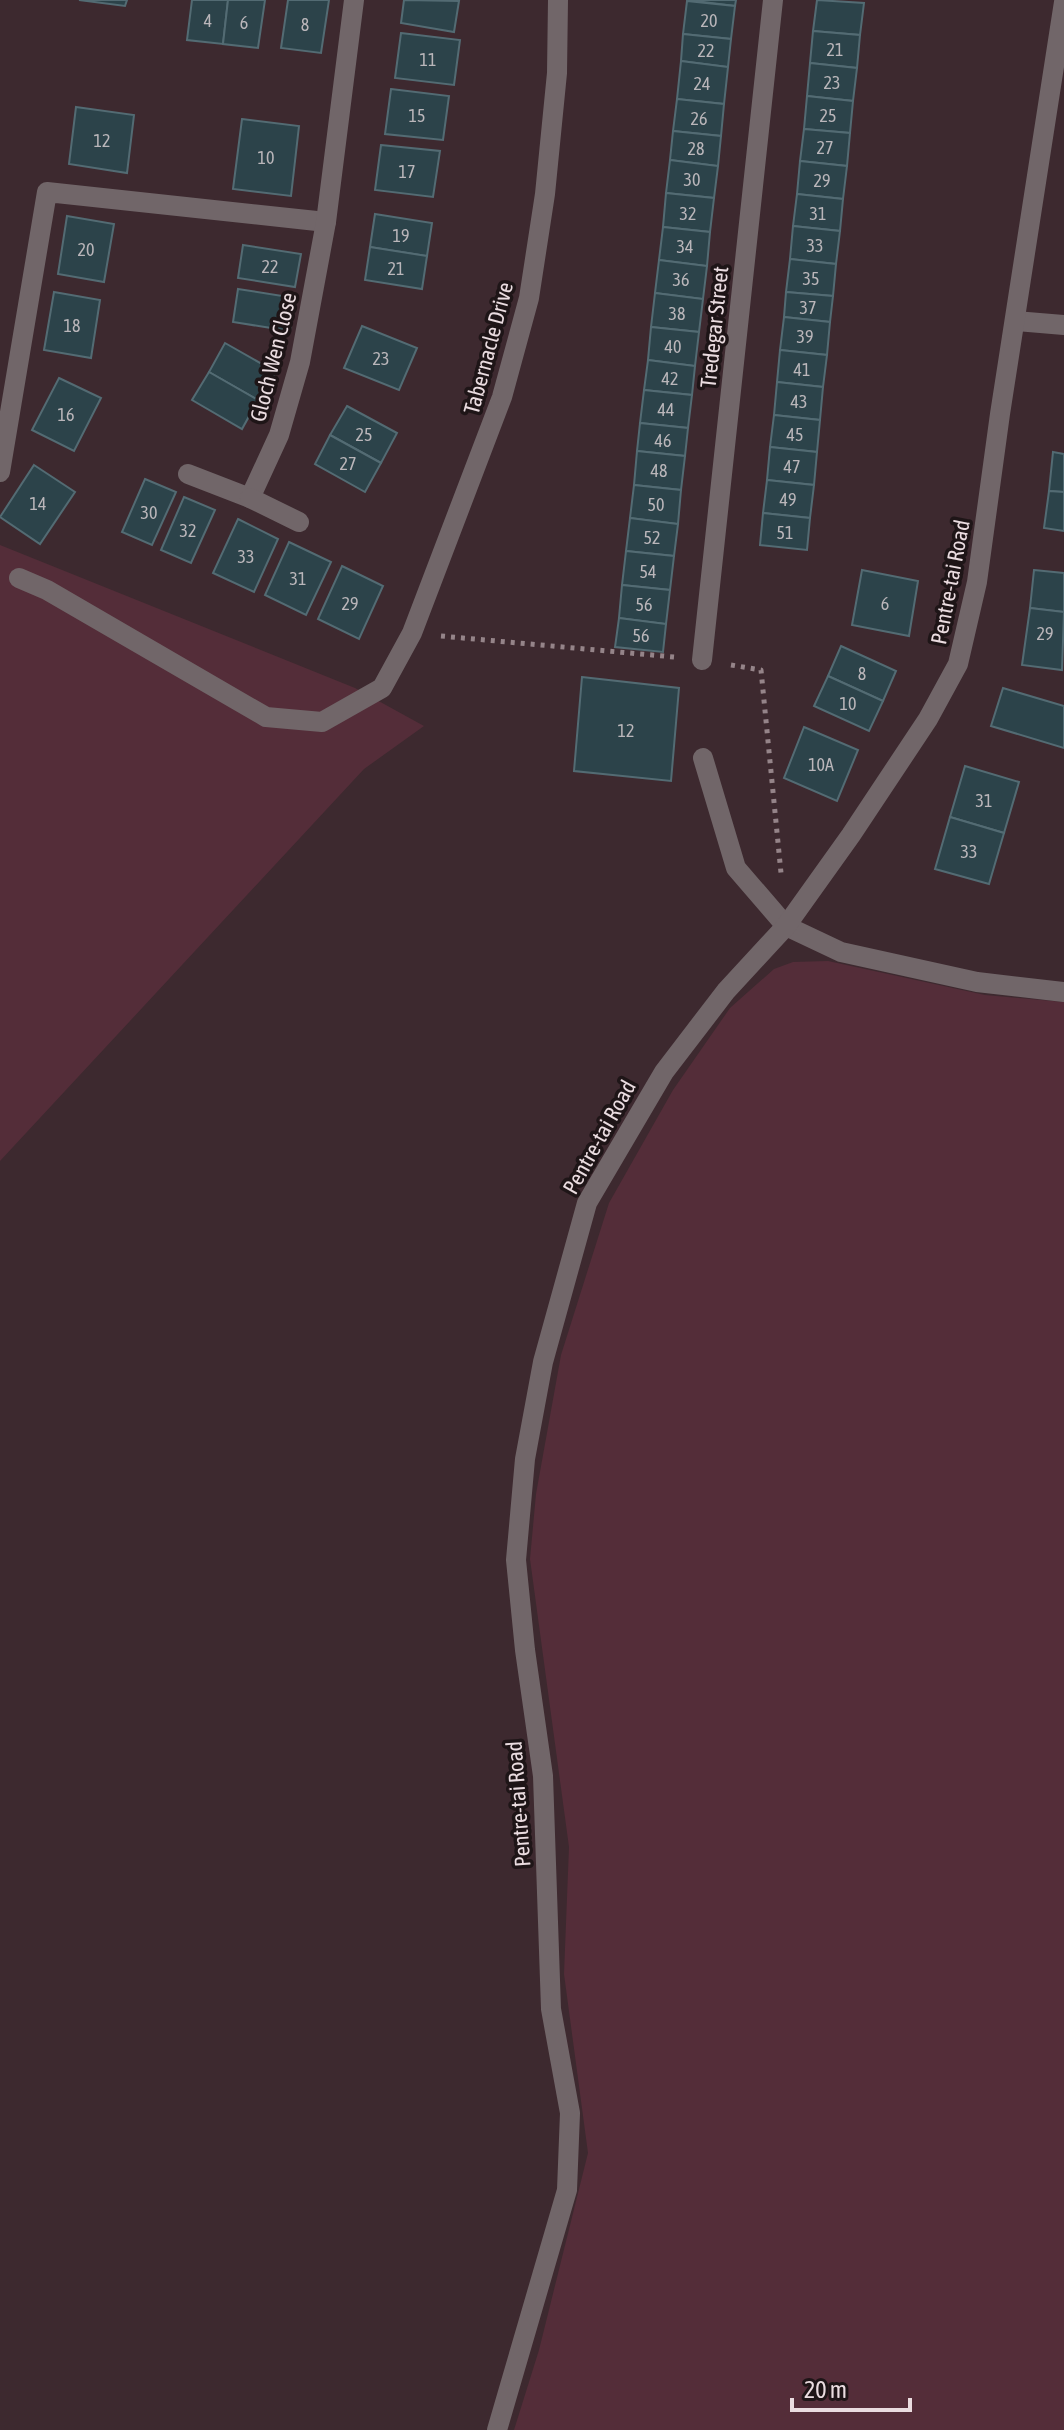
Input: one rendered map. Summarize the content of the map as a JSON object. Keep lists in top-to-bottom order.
{
  "streets": {
    "street": [
      "Tredegar Street",
      "Tabernacle Drive",
      "Gloch Wen Close",
      "Pentre-tai Road"
    ]
  },
  "house_numbers": [
    "4",
    "20",
    "6",
    "8",
    "21",
    "22",
    "11",
    "23",
    "24",
    "15",
    "25",
    "26",
    "12",
    "27",
    "28",
    "10",
    "17",
    "30",
    "29",
    "32",
    "31",
    "19",
    "33",
    "34",
    "20",
    "22",
    "21",
    "35",
    "36",
    "37",
    "38",
    "18",
    "39",
    "40",
    "23",
    "41",
    "42",
    "43",
    "44",
    "16",
    "25",
    "45",
    "46",
    "27",
    "47",
    "48",
    "49",
    "14",
    "50",
    "30",
    "32",
    "51",
    "52",
    "33",
    "54",
    "31",
    "29",
    "6",
    "56",
    "29",
    "56",
    "8",
    "10",
    "12",
    "10A",
    "31",
    "33"
  ],
  "scale_bar": "20 m"
}
